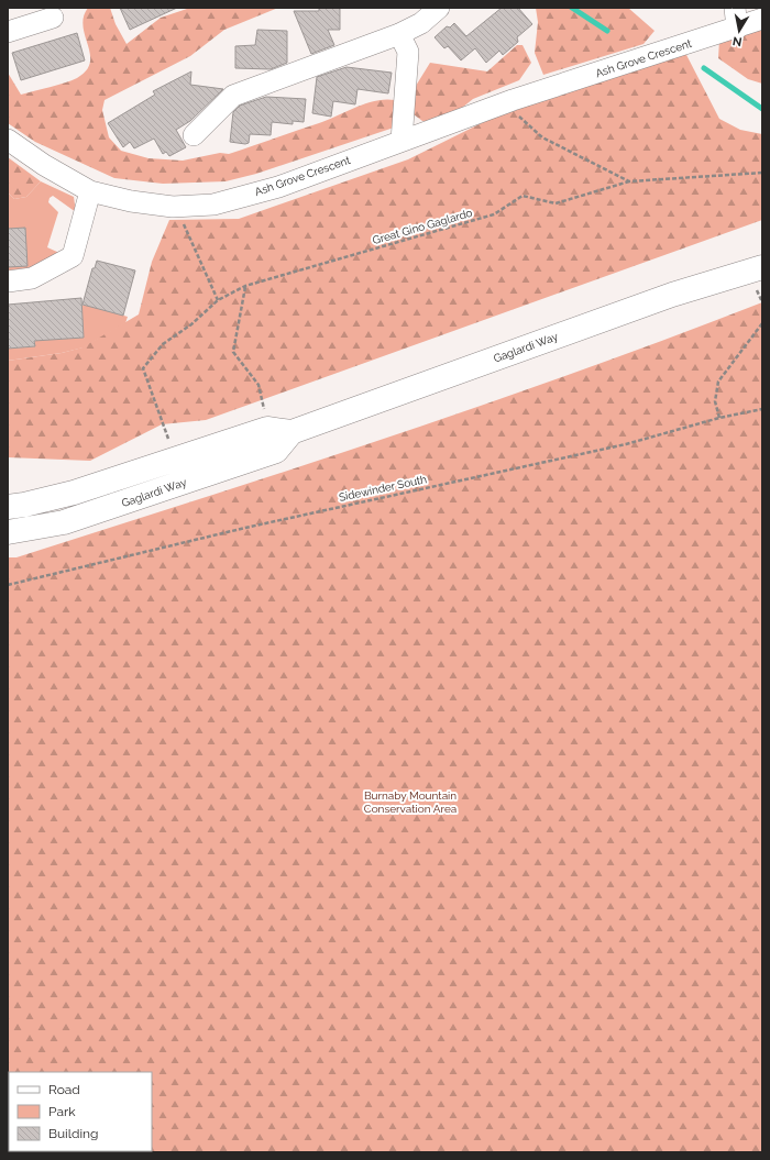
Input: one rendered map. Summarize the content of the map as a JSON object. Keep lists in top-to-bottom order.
{
  "streets": {
    "main road": ["Gaglardi Way"],
    "street": ["Ash Grove Crescent"],
    "path": ["Great Gino Gaglardo", "Sidewinder South"]
  },
  "parks": ["Burnaby Mountain Conservation Area"],
  "legend": ["Road", "Park", "Building"],
  "north": "bottom"
}
